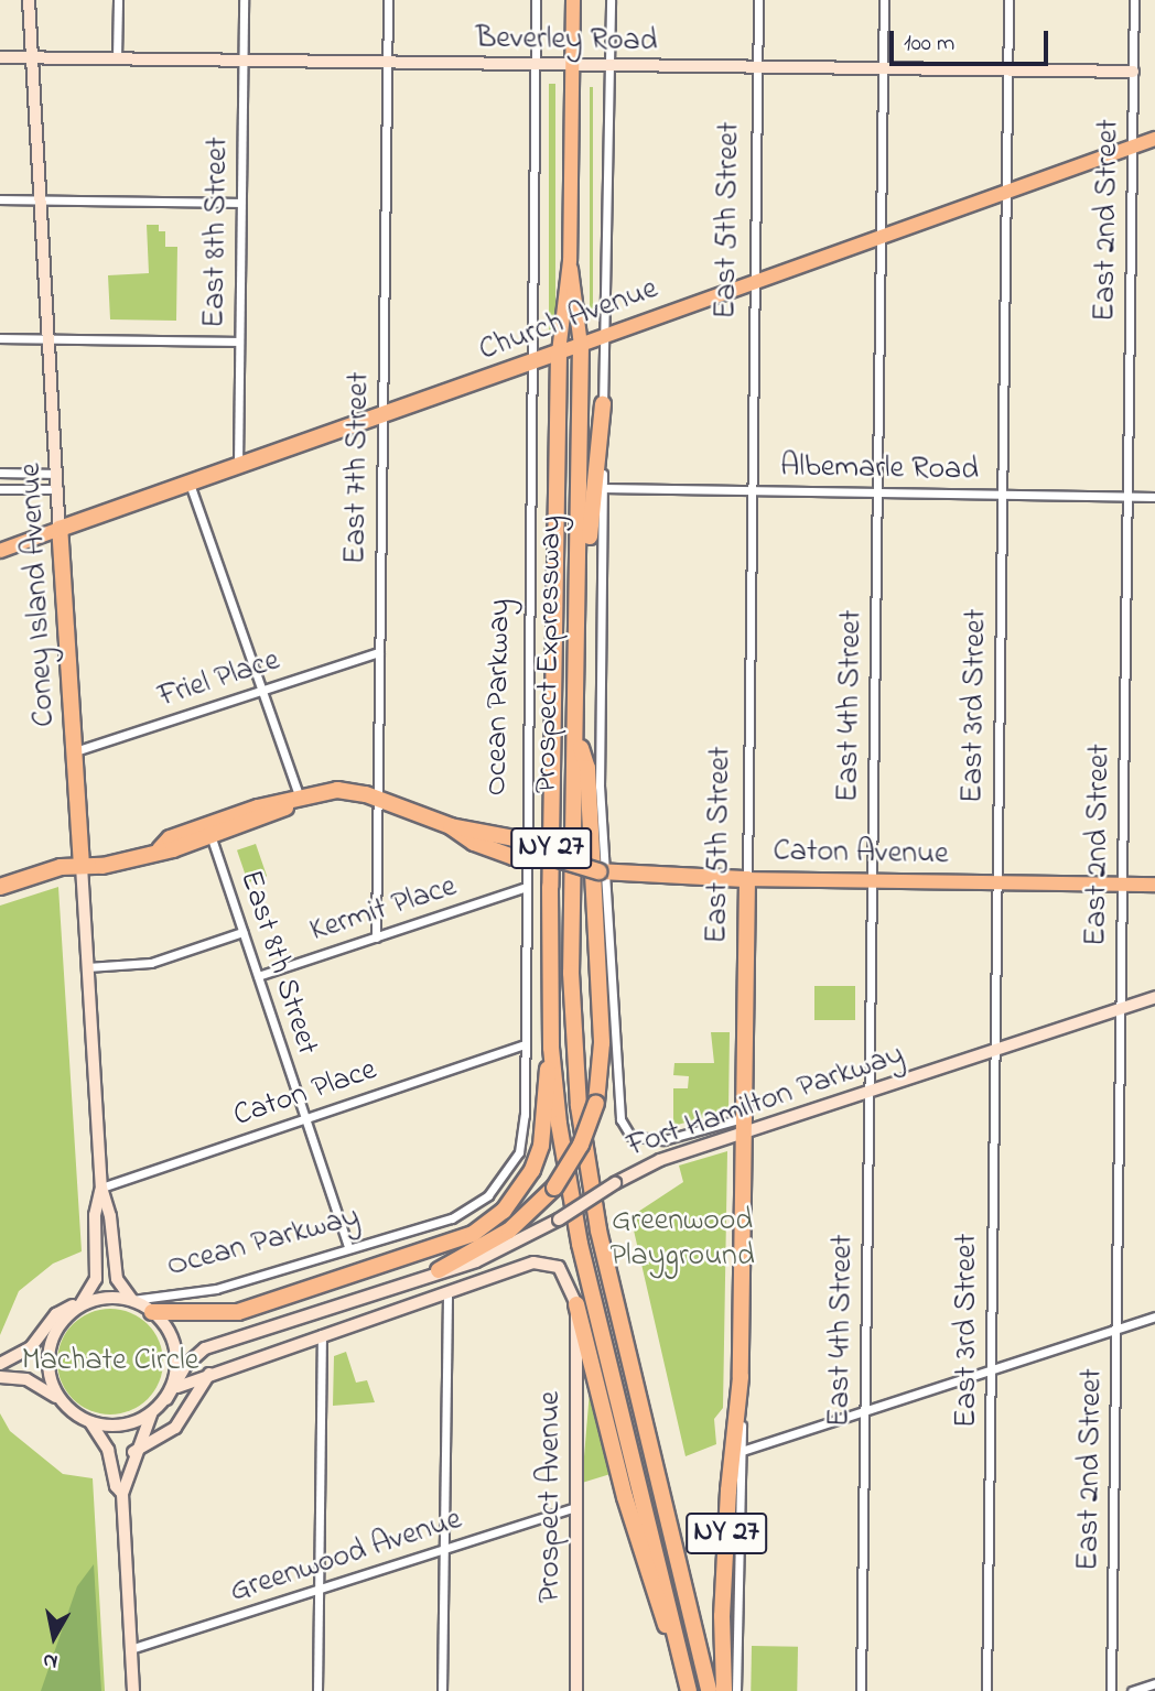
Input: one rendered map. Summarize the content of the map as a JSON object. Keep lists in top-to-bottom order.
{
  "streets": {
    "highway": [
      "East 5th Street",
      "Church Avenue",
      "Coney Island Avenue",
      "Prospect Expressway",
      "NY 27",
      "Caton Avenue"
    ],
    "main road": ["Beverley Road", "Fort Hamilton Parkway", "Prospect Avenue"],
    "street": [
      "East 2nd Street",
      "East 8th Street",
      "East 7th Street",
      "Albemarle Road",
      "Friel Place",
      "Ocean Parkway",
      "East 4th Street",
      "East 3rd Street",
      "Kermit Place",
      "Caton Place",
      "Greenwood Avenue"
    ]
  },
  "crossings": [
    ["Beverley Road", "East 5th Street"],
    ["Beverley Road", "East 2nd Street"],
    ["Beverley Road", "East 8th Street"],
    ["Beverley Road", "East 7th Street"],
    ["Beverley Road", "Coney Island Avenue"],
    ["Beverley Road", "Ocean Parkway"],
    ["Beverley Road", "East 4th Street"],
    ["Beverley Road", "East 3rd Street"],
    ["East 5th Street", "Church Avenue"],
    ["East 5th Street", "Albemarle Road"],
    ["East 5th Street", "NY 27"],
    ["East 5th Street", "Caton Avenue"],
    ["East 5th Street", "Fort Hamilton Parkway"],
    ["East 2nd Street", "Church Avenue"],
    ["East 2nd Street", "Albemarle Road"],
    ["East 2nd Street", "Caton Avenue"],
    ["East 2nd Street", "Fort Hamilton Parkway"],
    ["East 8th Street", "Church Avenue"],
    ["East 8th Street", "Ocean Parkway"],
    ["East 8th Street", "Caton Avenue"],
    ["East 8th Street", "Kermit Place"],
    ["East 8th Street", "Caton Place"],
    ["Church Avenue", "East 7th Street"],
    ["Church Avenue", "Coney Island Avenue"],
    ["Church Avenue", "Prospect Expressway"],
    ["Church Avenue", "Ocean Parkway"],
    ["Church Avenue", "East 4th Street"],
    ["Church Avenue", "East 3rd Street"],
    ["East 7th Street", "Friel Place"],
    ["East 7th Street", "Caton Avenue"],
    ["East 7th Street", "Kermit Place"],
    ["Albemarle Road", "East 4th Street"],
    ["Albemarle Road", "East 3rd Street"],
    ["Coney Island Avenue", "Friel Place"],
    ["Coney Island Avenue", "Ocean Parkway"],
    ["Coney Island Avenue", "Caton Avenue"],
    ["Coney Island Avenue", "Caton Place"],
    ["Coney Island Avenue", "Fort Hamilton Parkway"],
    ["Ocean Parkway", "Caton Avenue"],
    ["Ocean Parkway", "Kermit Place"],
    ["Ocean Parkway", "Caton Place"],
    ["Ocean Parkway", "Fort Hamilton Parkway"],
    ["East 4th Street", "Caton Avenue"],
    ["East 4th Street", "Fort Hamilton Parkway"],
    ["East 3rd Street", "Caton Avenue"],
    ["East 3rd Street", "Fort Hamilton Parkway"],
    ["Prospect Avenue", "Greenwood Avenue"]
  ],
  "parks": ["Greenwood Playground", "Machate Circle"],
  "scale_bar": "100 m",
  "north": "bottom"
}
